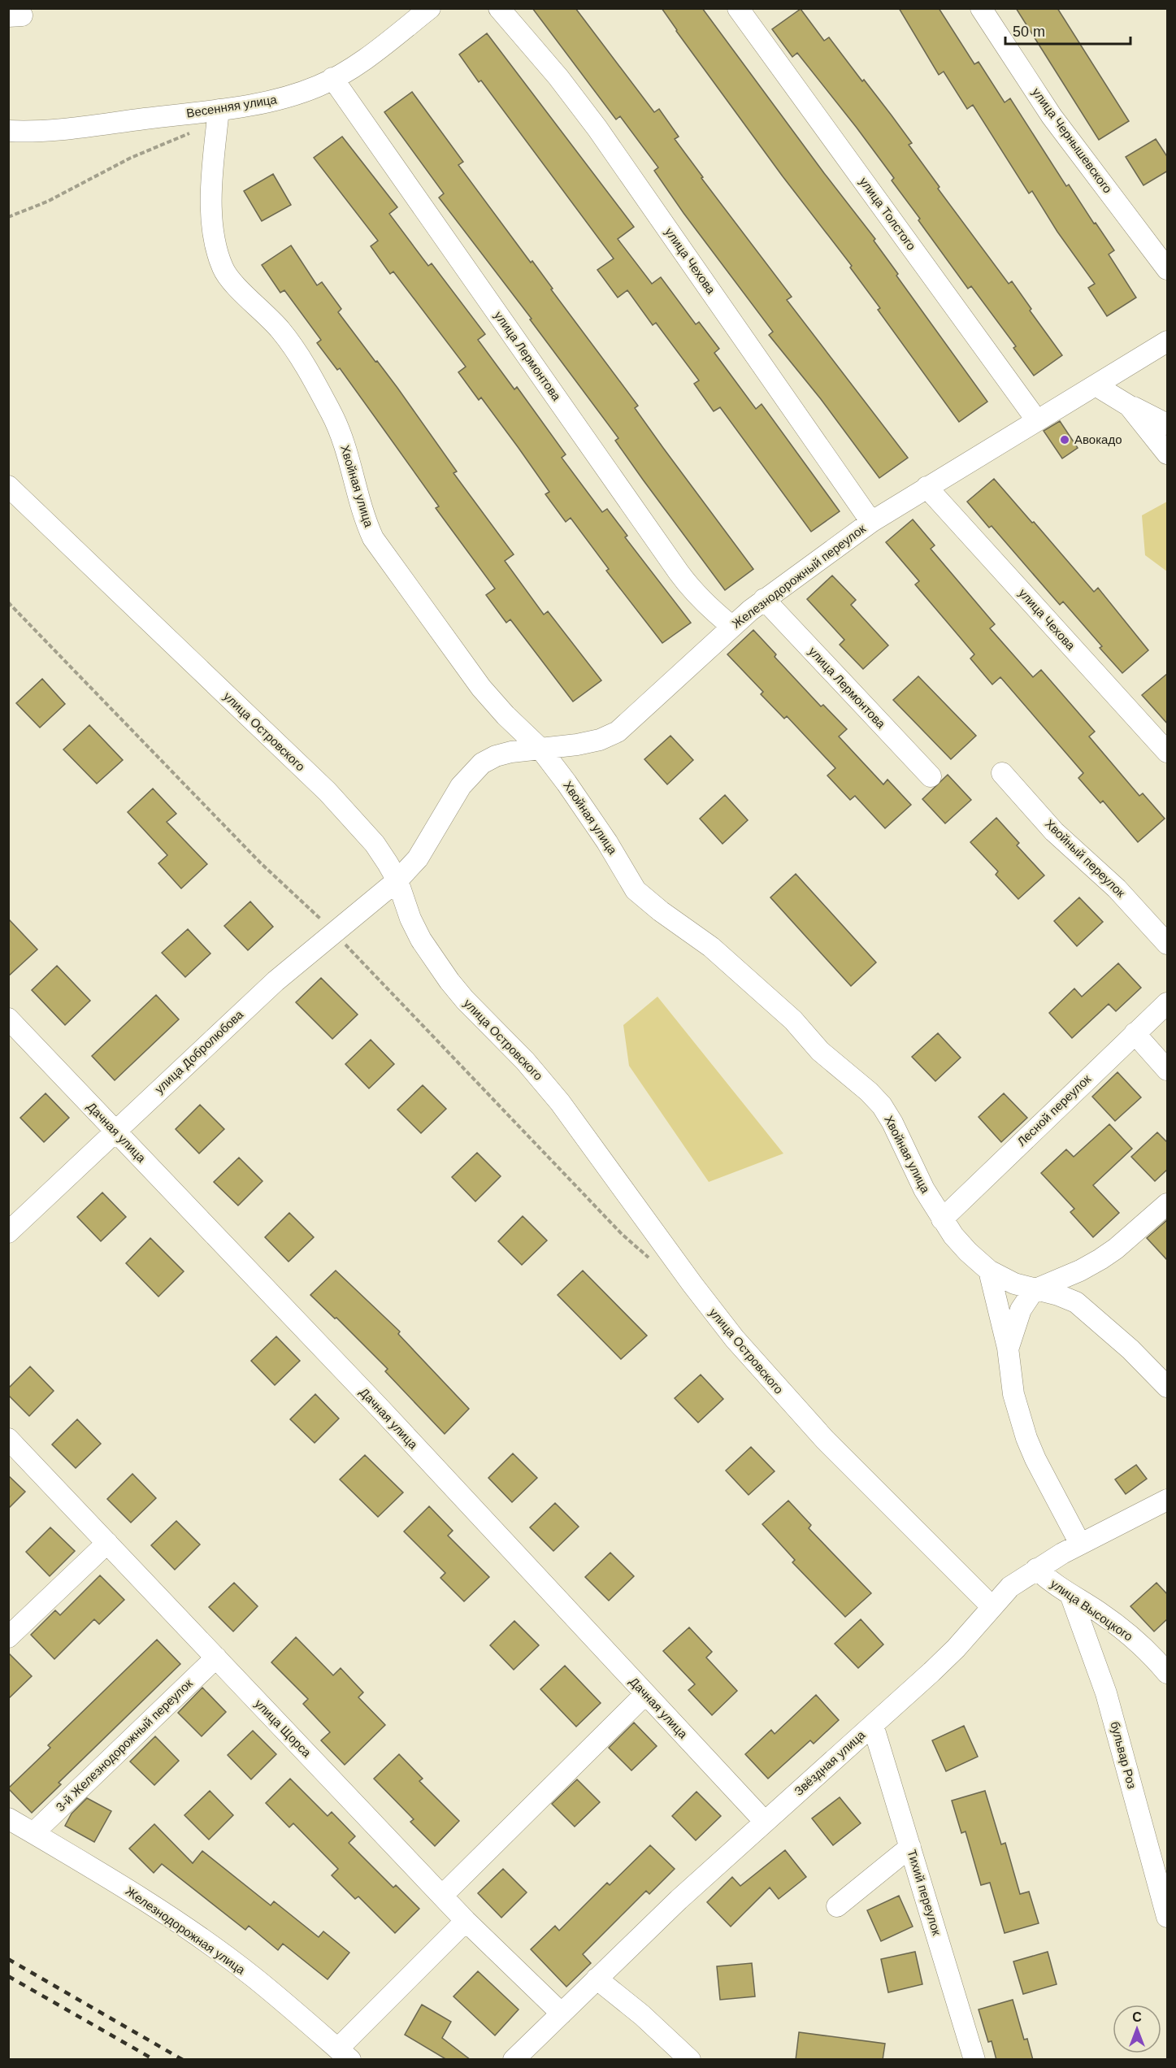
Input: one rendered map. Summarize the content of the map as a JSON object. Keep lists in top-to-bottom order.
{
  "streets": {
    "street": [
      "Весенняя улица",
      "улица Чернышевского",
      "улица Толстого",
      "улица Чехова",
      "улица Лермонтова",
      "Хвойная улица",
      "Железнодорожный переулок",
      "улица Островского",
      "Хвойный переулок",
      "улица Добролюбова",
      "Лесной переулок",
      "Дачная улица",
      "улица Высоцкого",
      "улица Щорса",
      "3-й Железнодорожный переулок",
      "бульвар Роз",
      "Звёздная улица",
      "Тихий переулок",
      "Железнодорожная улица"
    ]
  },
  "crossings": [
    ["Весенняя улица", "улица Лермонтова"],
    ["Весенняя улица", "Хвойная улица"],
    ["улица Толстого", "Железнодорожный переулок"],
    ["улица Чехова", "Железнодорожный переулок"],
    ["улица Лермонтова", "Железнодорожный переулок"],
    ["Хвойная улица", "Железнодорожный переулок"],
    ["Хвойная улица", "Лесной переулок"],
    ["Железнодорожный переулок", "улица Островского"],
    ["Железнодорожный переулок", "улица Добролюбова"],
    ["улица Островского", "улица Добролюбова"],
    ["улица Островского", "Звёздная улица"],
    ["улица Добролюбова", "Дачная улица"],
    ["Дачная улица", "Звёздная улица"],
    ["улица Высоцкого", "бульвар Роз"],
    ["улица Высоцкого", "Звёздная улица"],
    ["улица Щорса", "3-й Железнодорожный переулок"],
    ["улица Щорса", "Звёздная улица"],
    ["3-й Железнодорожный переулок", "Железнодорожная улица"],
    ["Звёздная улица", "Тихий переулок"]
  ],
  "places": ["Авокадо"],
  "scale_bar": "50 m",
  "north": "top"
}
